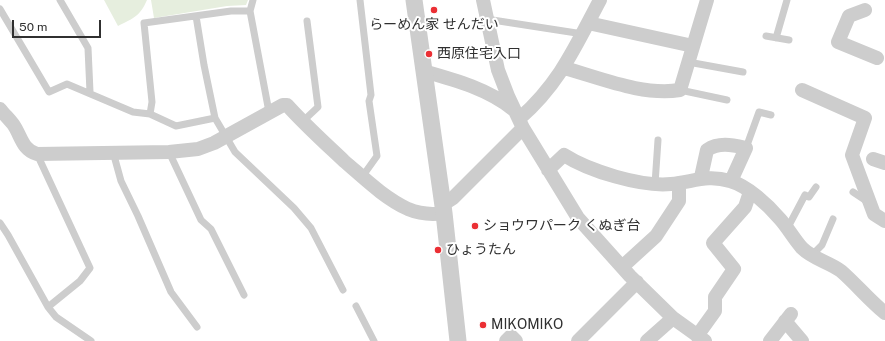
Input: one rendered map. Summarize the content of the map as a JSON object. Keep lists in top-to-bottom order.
{
  "places": [
    "らーめん家 せんだい",
    "西原住宅入口",
    "ショウワパーク くぬぎ台",
    "ひょうたん",
    "MIKOMIKO"
  ],
  "scale_bar": "50 m"
}
